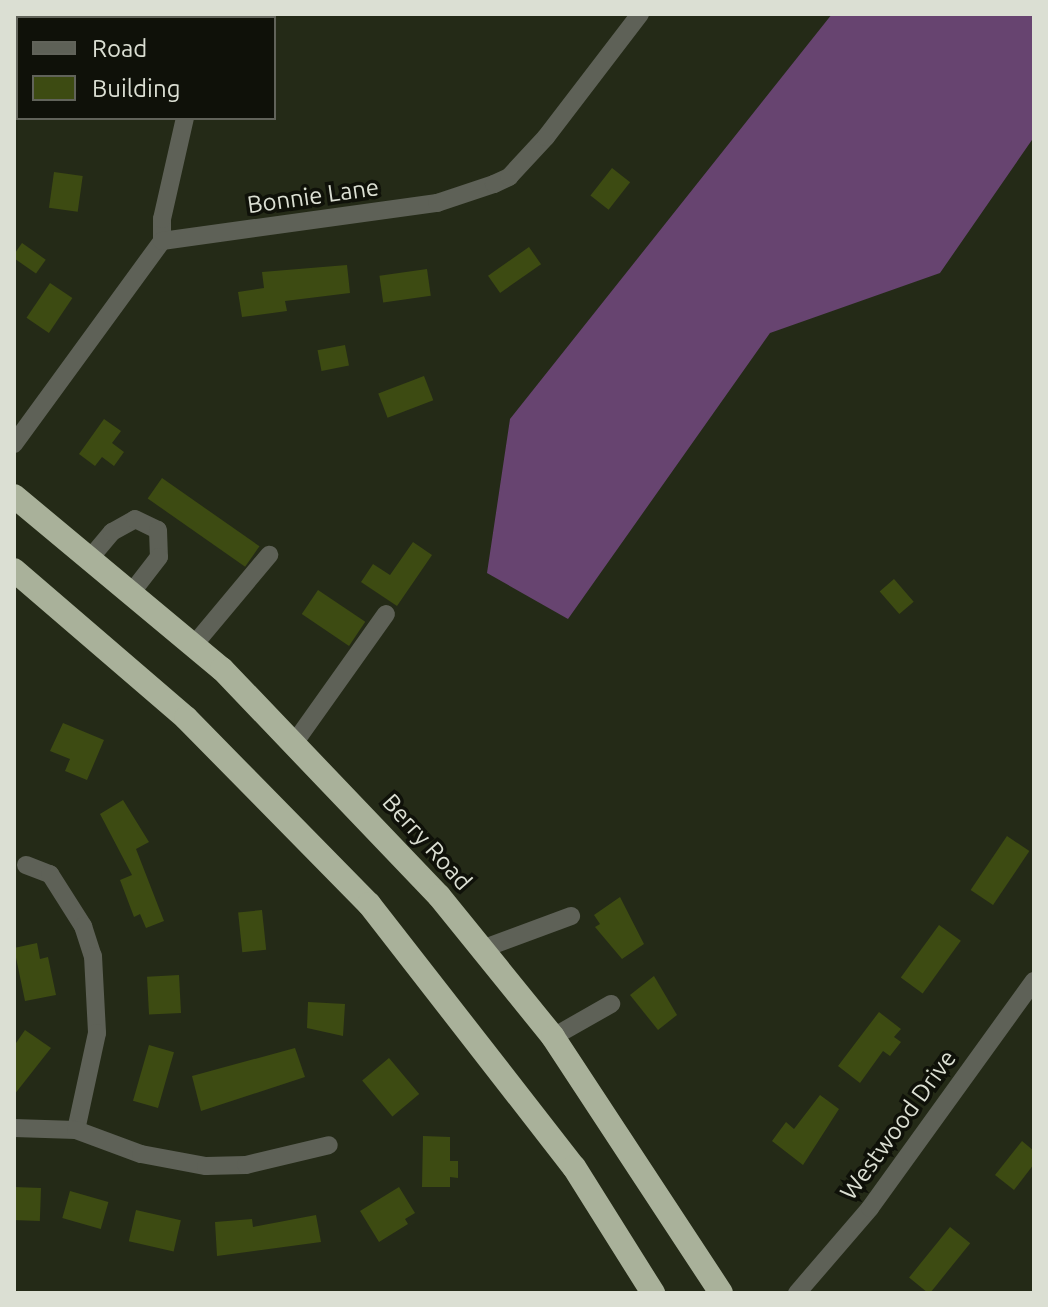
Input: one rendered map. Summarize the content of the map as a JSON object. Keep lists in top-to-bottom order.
{
  "streets": {
    "highway": ["Berry Road"],
    "street": ["Bonnie Lane", "Westwood Drive"]
  },
  "legend": ["Road", "Building"]
}
